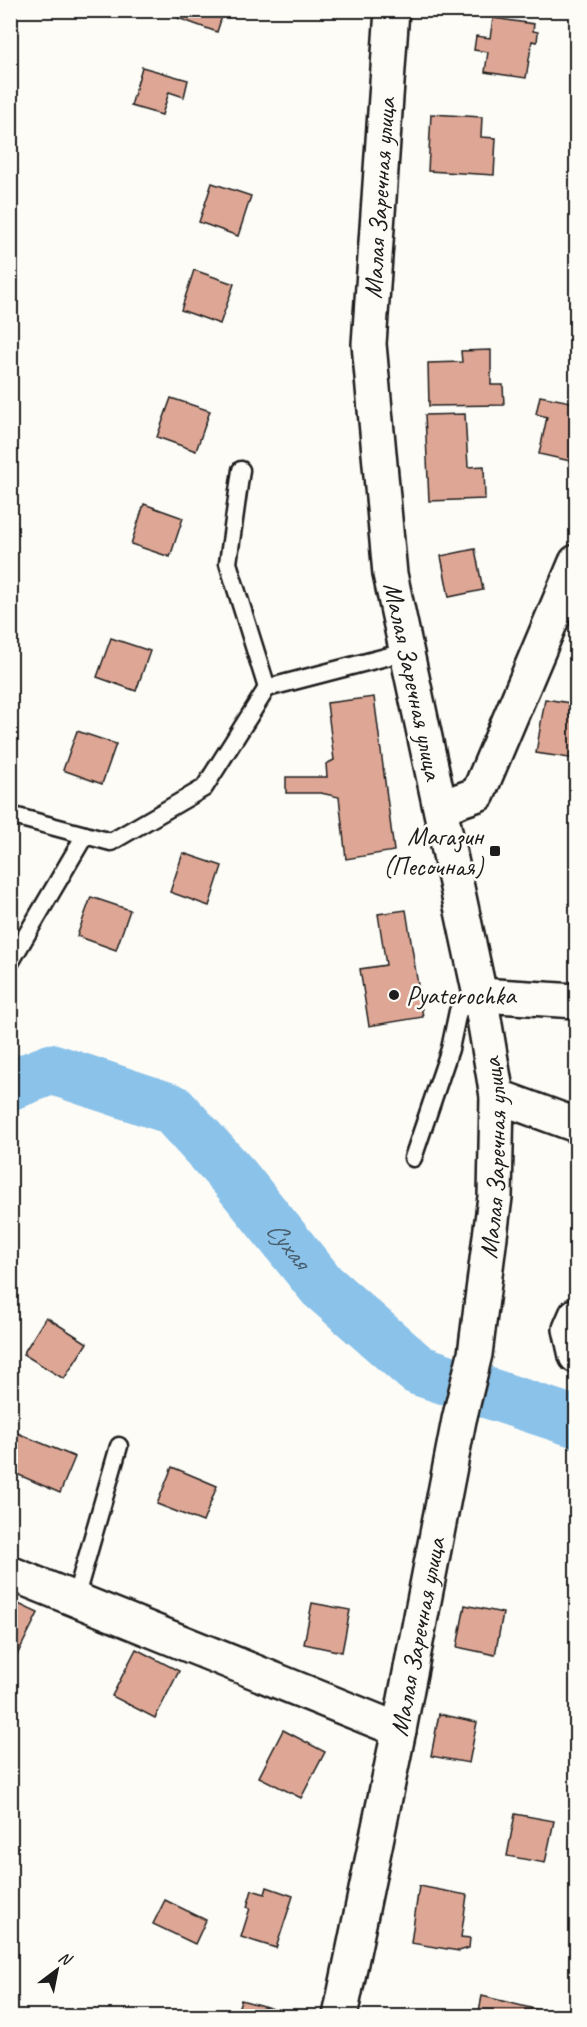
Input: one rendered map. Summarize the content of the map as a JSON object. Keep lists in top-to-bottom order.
{
  "streets": {
    "main road": ["Малая Заречная улица"]
  },
  "water": ["Сухая"],
  "places": {
    "transit": ["Магазин (Песочная)"],
    "other": ["Pyaterochka"]
  },
  "north": "top right"
}
